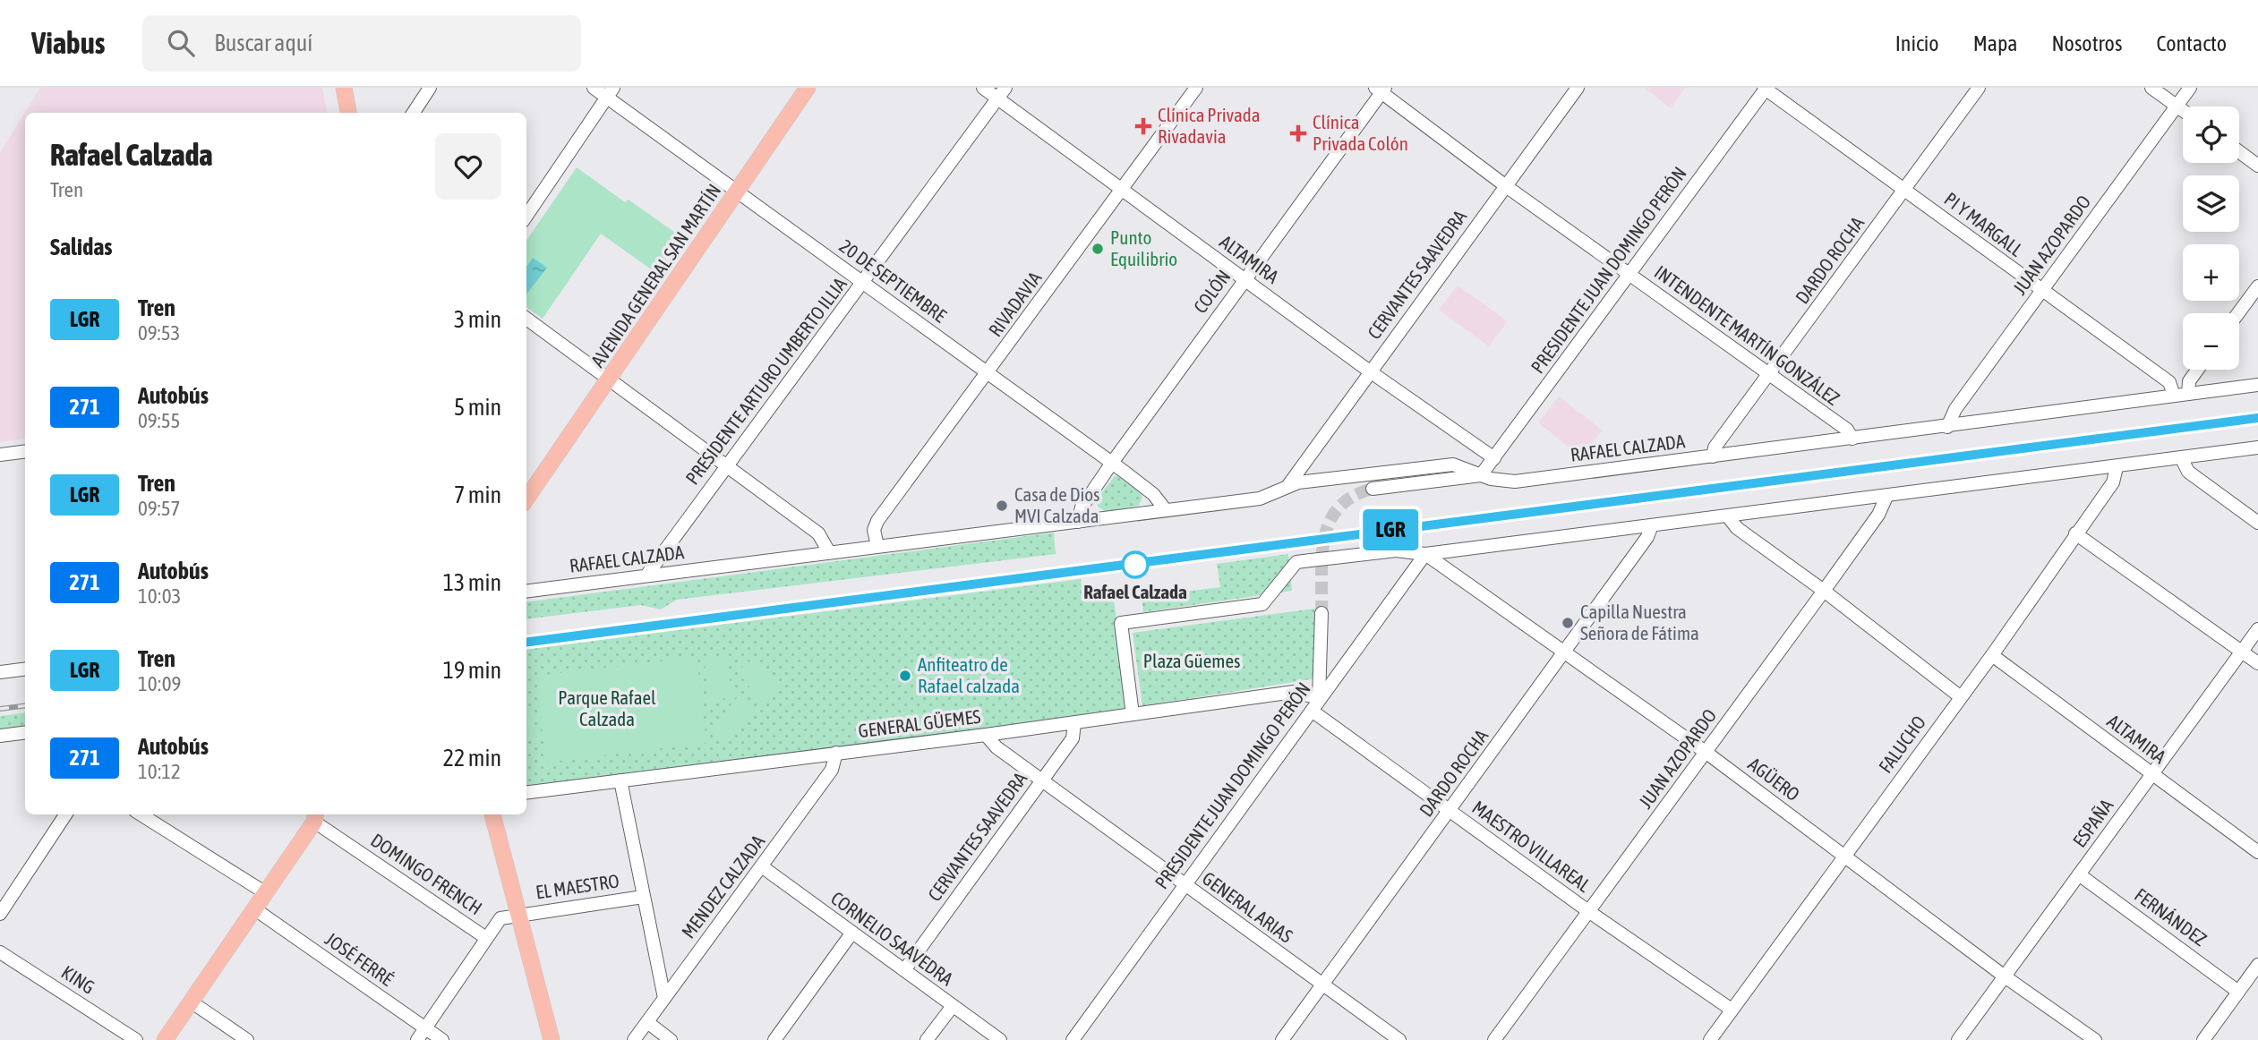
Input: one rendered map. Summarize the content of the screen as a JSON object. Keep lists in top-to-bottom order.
{
  "streets": {
    "main road": ["AVENIDA GENERAL SAN MARTÍN"],
    "street": [
      "PI Y MARGALL",
      "JUAN AZOPARDO",
      "ALTAMIRA",
      "DARDO ROCHA",
      "PRESIDENTE JUAN DOMINGO PERÓN",
      "CERVANTES SAAVEDRA",
      "20 DE SEPTIEMBRE",
      "COLÓN",
      "RIVADAVIA",
      "INTENDENTE MARTÍN GONZÁLEZ",
      "PRESIDENTE ARTURO UMBERTO ILLIA",
      "RAFAEL CALZADA",
      "GENERAL GÜEMES",
      "FALUCHO",
      "AGÜERO",
      "ESPAÑA",
      "MAESTRO VILLAREAL",
      "DOMINGO FRENCH",
      "EL MAESTRO",
      "MENDEZ CALZADA",
      "GENERAL ARIAS",
      "FERNÁNDEZ",
      "CORNELIO SAAVEDRA",
      "JOSÉ FERRÉ",
      "KING"
    ]
  },
  "crossings": [
    ["PI Y MARGALL", "JUAN AZOPARDO"],
    ["PI Y MARGALL", "DARDO ROCHA"],
    ["PI Y MARGALL", "PRESIDENTE JUAN DOMINGO PERÓN"],
    ["PI Y MARGALL", "RAFAEL CALZADA"],
    ["JUAN AZOPARDO", "RAFAEL CALZADA"],
    ["JUAN AZOPARDO", "AGÜERO"],
    ["JUAN AZOPARDO", "MAESTRO VILLAREAL"],
    ["ALTAMIRA", "PRESIDENTE JUAN DOMINGO PERÓN"],
    ["ALTAMIRA", "CERVANTES SAAVEDRA"],
    ["ALTAMIRA", "COLÓN"],
    ["ALTAMIRA", "RIVADAVIA"],
    ["ALTAMIRA", "PRESIDENTE ARTURO UMBERTO ILLIA"],
    ["ALTAMIRA", "FALUCHO"],
    ["ALTAMIRA", "ESPAÑA"],
    ["DARDO ROCHA", "INTENDENTE MARTÍN GONZÁLEZ"],
    ["DARDO ROCHA", "RAFAEL CALZADA"],
    ["DARDO ROCHA", "AGÜERO"],
    ["DARDO ROCHA", "MAESTRO VILLAREAL"],
    ["DARDO ROCHA", "GENERAL ARIAS"],
    ["PRESIDENTE JUAN DOMINGO PERÓN", "INTENDENTE MARTÍN GONZÁLEZ"],
    ["PRESIDENTE JUAN DOMINGO PERÓN", "RAFAEL CALZADA"],
    ["PRESIDENTE JUAN DOMINGO PERÓN", "GENERAL GÜEMES"],
    ["PRESIDENTE JUAN DOMINGO PERÓN", "AGÜERO"],
    ["PRESIDENTE JUAN DOMINGO PERÓN", "MAESTRO VILLAREAL"],
    ["PRESIDENTE JUAN DOMINGO PERÓN", "GENERAL ARIAS"],
    ["CERVANTES SAAVEDRA", "INTENDENTE MARTÍN GONZÁLEZ"],
    ["CERVANTES SAAVEDRA", "RAFAEL CALZADA"],
    ["CERVANTES SAAVEDRA", "GENERAL GÜEMES"],
    ["CERVANTES SAAVEDRA", "GENERAL ARIAS"],
    ["CERVANTES SAAVEDRA", "CORNELIO SAAVEDRA"],
    ["AVENIDA GENERAL SAN MARTÍN", "20 DE SEPTIEMBRE"],
    ["20 DE SEPTIEMBRE", "COLÓN"],
    ["20 DE SEPTIEMBRE", "RIVADAVIA"],
    ["20 DE SEPTIEMBRE", "PRESIDENTE ARTURO UMBERTO ILLIA"],
    ["20 DE SEPTIEMBRE", "RAFAEL CALZADA"],
    ["COLÓN", "INTENDENTE MARTÍN GONZÁLEZ"],
    ["COLÓN", "RAFAEL CALZADA"],
    ["RIVADAVIA", "RAFAEL CALZADA"],
    ["INTENDENTE MARTÍN GONZÁLEZ", "RAFAEL CALZADA"],
    ["PRESIDENTE ARTURO UMBERTO ILLIA", "RAFAEL CALZADA"],
    ["GENERAL GÜEMES", "MENDEZ CALZADA"],
    ["GENERAL GÜEMES", "GENERAL ARIAS"],
    ["FALUCHO", "AGÜERO"],
    ["FALUCHO", "MAESTRO VILLAREAL"],
    ["AGÜERO", "ESPAÑA"],
    ["ESPAÑA", "FERNÁNDEZ"],
    ["MENDEZ CALZADA", "CORNELIO SAAVEDRA"]
  ],
  "parks": ["Plaza Güemes", "Parque Rafael Calzada"],
  "places": {
    "health": ["Clínica Privada Rivadavia", "Clínica Privada Colón"],
    "other": [
      "Punto Equilibrio",
      "Casa de Dios MVI Calzada",
      "Rafael Calzada",
      "Capilla Nuestra Señora de Fátima",
      "Anfiteatro de Rafael calzada"
    ]
  },
  "page": {
    "header": "Viabus",
    "search": "Buscar aquí",
    "nav": [
      "Inicio",
      "Mapa",
      "Nosotros",
      "Contacto"
    ],
    "on_map": "LGR",
    "map_buttons": ["+", "−"],
    "heading": [
      ["Rafael Calzada", "Tren"],
      "Salidas"
    ],
    "list": [
      {
        "mark": "LGR",
        "name": "Tren",
        "note": "09:53",
        "value": "3 min"
      },
      {
        "mark": "271",
        "name": "Autobús",
        "note": "09:55",
        "value": "5 min"
      },
      {
        "mark": "LGR",
        "name": "Tren",
        "note": "09:57",
        "value": "7 min"
      },
      {
        "mark": "271",
        "name": "Autobús",
        "note": "10:03",
        "value": "13 min"
      },
      {
        "mark": "LGR",
        "name": "Tren",
        "note": "10:09",
        "value": "19 min"
      },
      {
        "mark": "271",
        "name": "Autobús",
        "note": "10:12",
        "value": "22 min"
      }
    ]
  }
}
